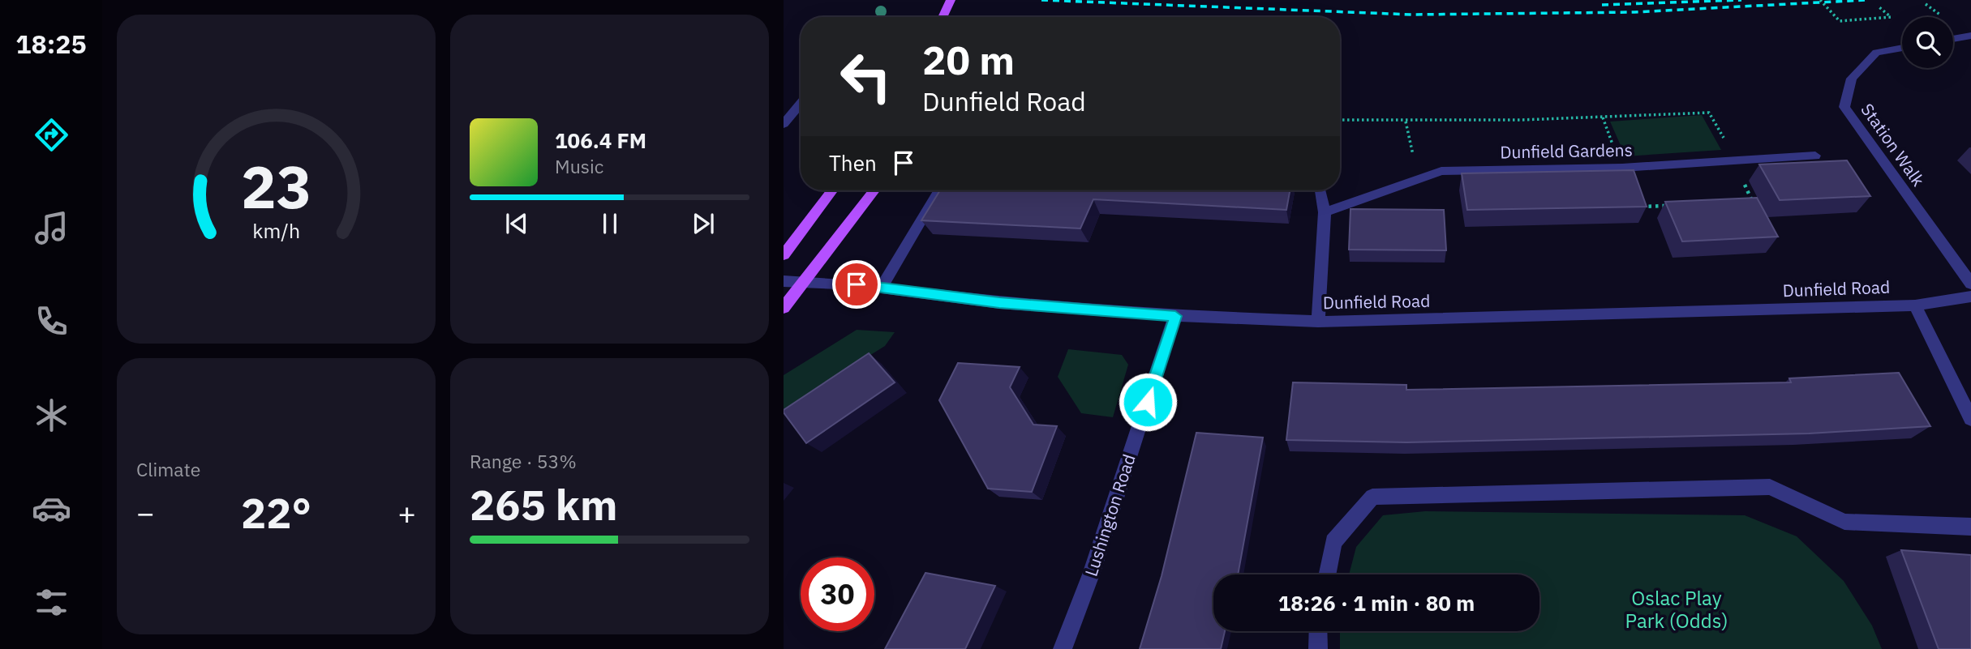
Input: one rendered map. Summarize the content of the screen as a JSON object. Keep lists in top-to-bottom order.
{
  "streets": {
    "street": [
      "Station Walk",
      "Dunfield Gardens",
      "Dunfield Road",
      "Lushington Road"
    ]
  },
  "crossings": [
    ["Dunfield Road", "Lushington Road"]
  ],
  "parks": ["Oslac Play Park (Odds)"],
  "page": {
    "tabs": "18:25",
    "turn": ["20 m", "Dunfield Road"],
    "song": ["106.4 FM", "Music"],
    "then": "Then",
    "tile": [
      "Climate",
      ["Range · 53%", "265 km"]
    ],
    "heat": ["−", "22°", "+"],
    "limit": "30",
    "trip": "18:26 · 1 min · 80 m",
    "gauge": ["23", "km/h"]
  }
}
